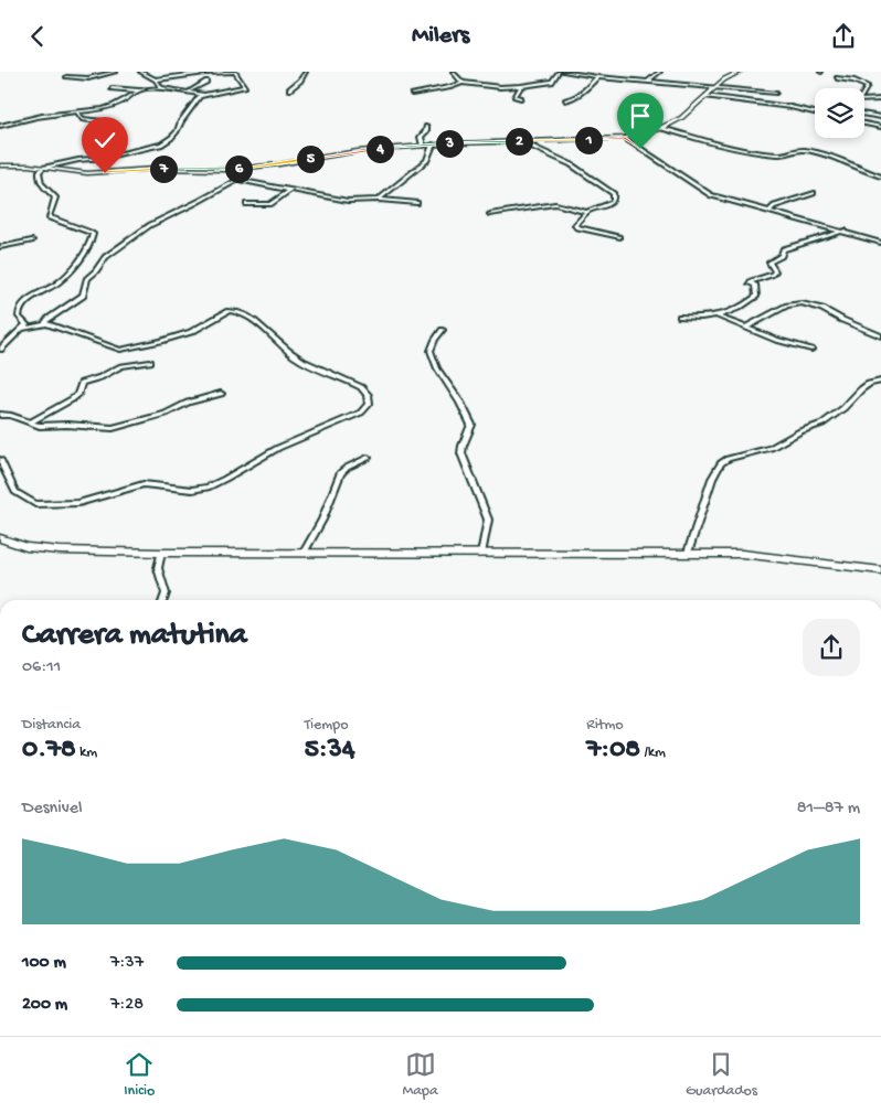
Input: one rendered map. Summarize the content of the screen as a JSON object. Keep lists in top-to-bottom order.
{
  "page": {
    "header": "Milers",
    "pins": [
      "1",
      "2",
      "3",
      "4",
      "5",
      "6",
      "7"
    ],
    "heading": ["Carrera matutina", "06:11"],
    "stats": [
      ["Distancia", "0.78 km"],
      ["Tiempo", "5:34"],
      ["Ritmo", "7:08 /km"]
    ],
    "chart": ["Desnivel", "81–87 m"],
    "list": [
      {
        "name": "100 m",
        "note": "7:37"
      },
      {
        "name": "200 m",
        "note": "7:28"
      }
    ],
    "tabs": ["Inicio", "Mapa", "Guardados"]
  }
}
